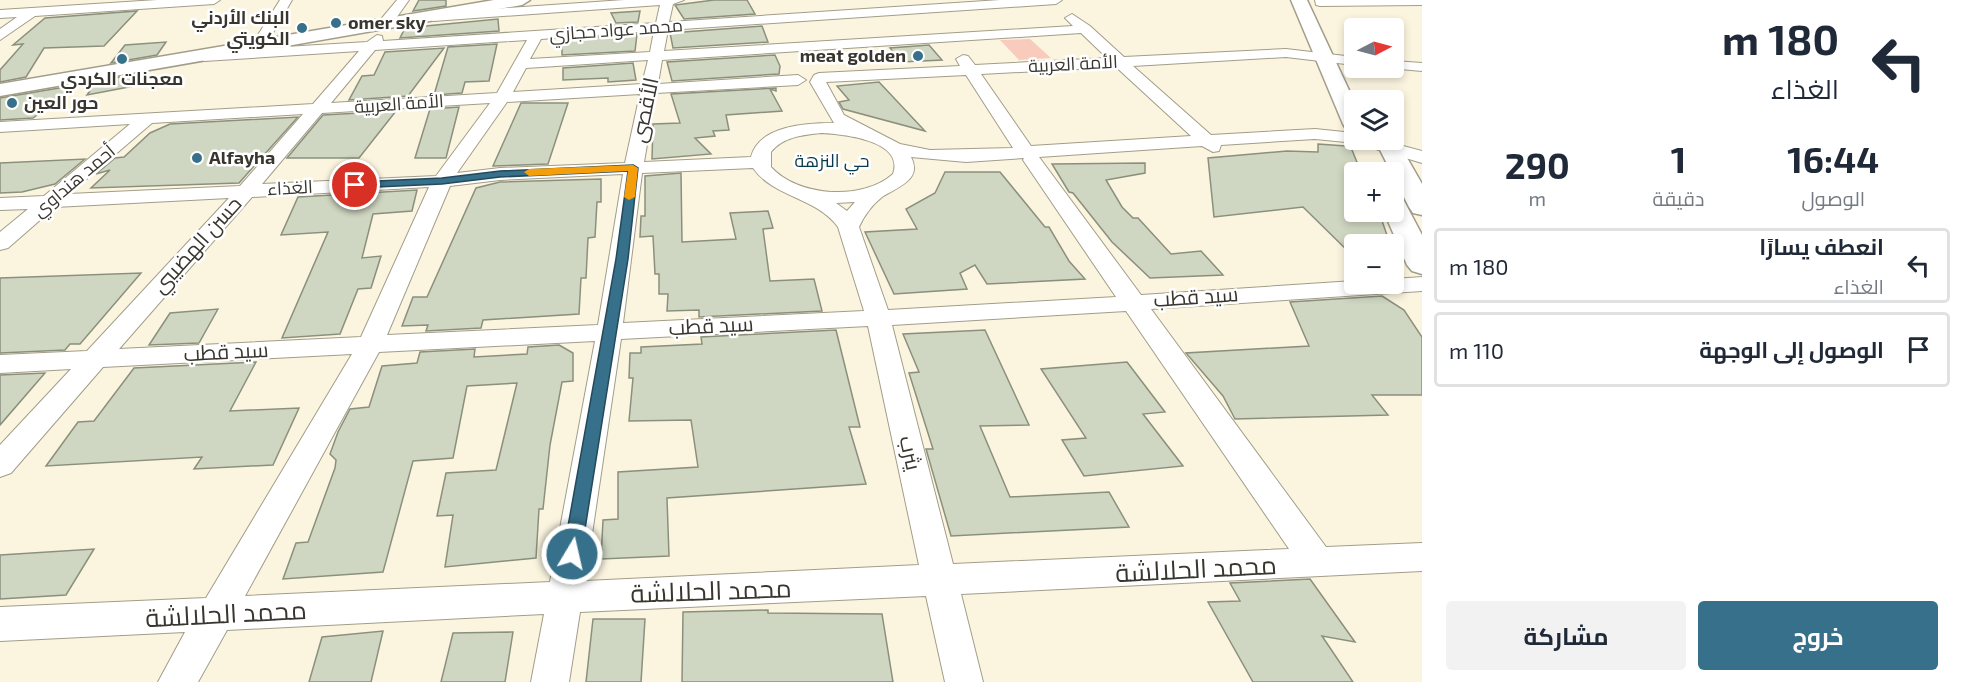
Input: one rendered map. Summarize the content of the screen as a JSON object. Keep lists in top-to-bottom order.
{
  "streets": {
    "street": [
      "محمد عواد حجازي",
      "الأمة العربية",
      "الأقصى",
      "أحمد هنداوي",
      "الغذاء",
      "حسن الهضيبي",
      "سيد قطب",
      "يثرب",
      "محمد الحلالشة"
    ]
  },
  "crossings": [
    ["محمد عواد حجازي", "الأقصى"],
    ["محمد عواد حجازي", "حسن الهضيبي"],
    ["الأمة العربية", "الأقصى"],
    ["الأمة العربية", "أحمد هنداوي"],
    ["الأمة العربية", "حسن الهضيبي"],
    ["الأقصى", "الغذاء"],
    ["الأقصى", "سيد قطب"],
    ["الأقصى", "محمد الحلالشة"],
    ["أحمد هنداوي", "الغذاء"],
    ["الغذاء", "حسن الهضيبي"],
    ["حسن الهضيبي", "سيد قطب"],
    ["سيد قطب", "يثرب"],
    ["يثرب", "محمد الحلالشة"]
  ],
  "districts": ["حي النزهة"],
  "places": [
    "omer sky",
    "البنك الأردني الكويتي",
    "meat golden",
    "معجنات الكردي",
    "حور العين",
    "Alfayha"
  ],
  "north": "right",
  "page": {
    "turn": ["180 m", "الغذاء"],
    "map_buttons": ["+", "−"],
    "eta": [
      "16:44",
      "الوصول",
      "1",
      "دقيقة",
      "290",
      "m"
    ],
    "list": [
      {
        "name": "انعطف يسارًا",
        "note": "الغذاء",
        "value": "180 m"
      },
      {
        "name": "الوصول إلى الوجهة",
        "value": "110 m"
      }
    ],
    "buttons": ["خروج", "مشاركة"]
  }
}
